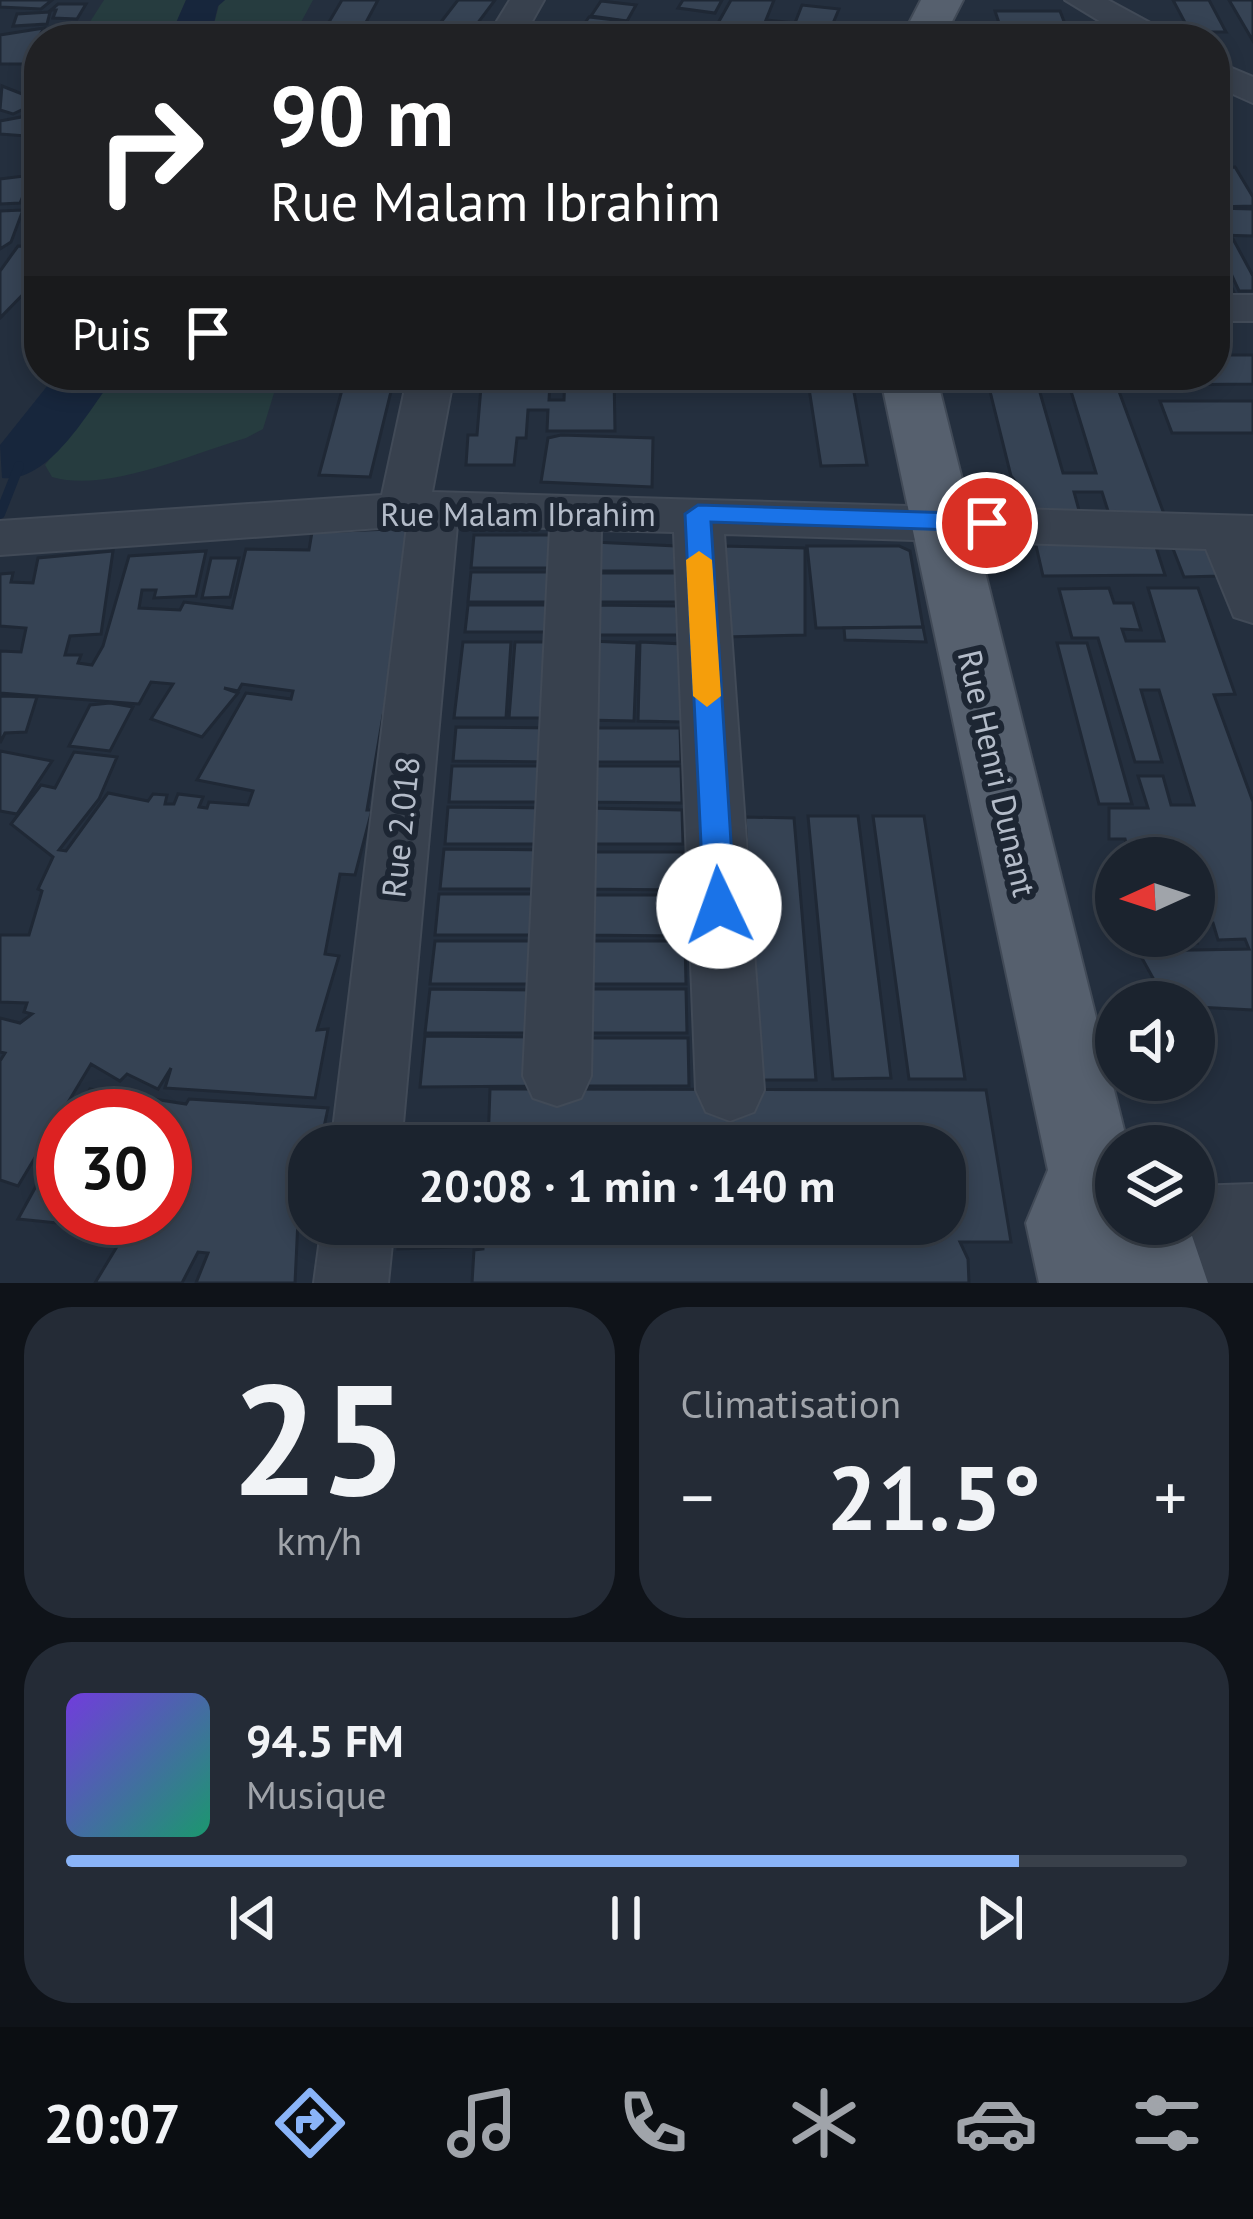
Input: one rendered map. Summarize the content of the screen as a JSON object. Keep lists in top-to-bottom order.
{
  "streets": {
    "main road": ["Rue Henri Dunant"],
    "street": ["Rue Malam Ibrahim", "Rue 2.018"]
  },
  "crossings": [
    ["Rue Malam Ibrahim", "Rue Henri Dunant"],
    ["Rue Malam Ibrahim", "Rue 2.018"]
  ],
  "north": "left",
  "page": {
    "turn": ["90 m", "Rue Malam Ibrahim"],
    "then": "Puis",
    "limit": "30",
    "trip": "20:08 · 1 min · 140 m",
    "tile": [
      ["25", "km/h"],
      "Climatisation"
    ],
    "heat": ["−", "21.5°", "+"],
    "song": ["94.5 FM", "Musique"],
    "tabs": "20:07"
  }
}
